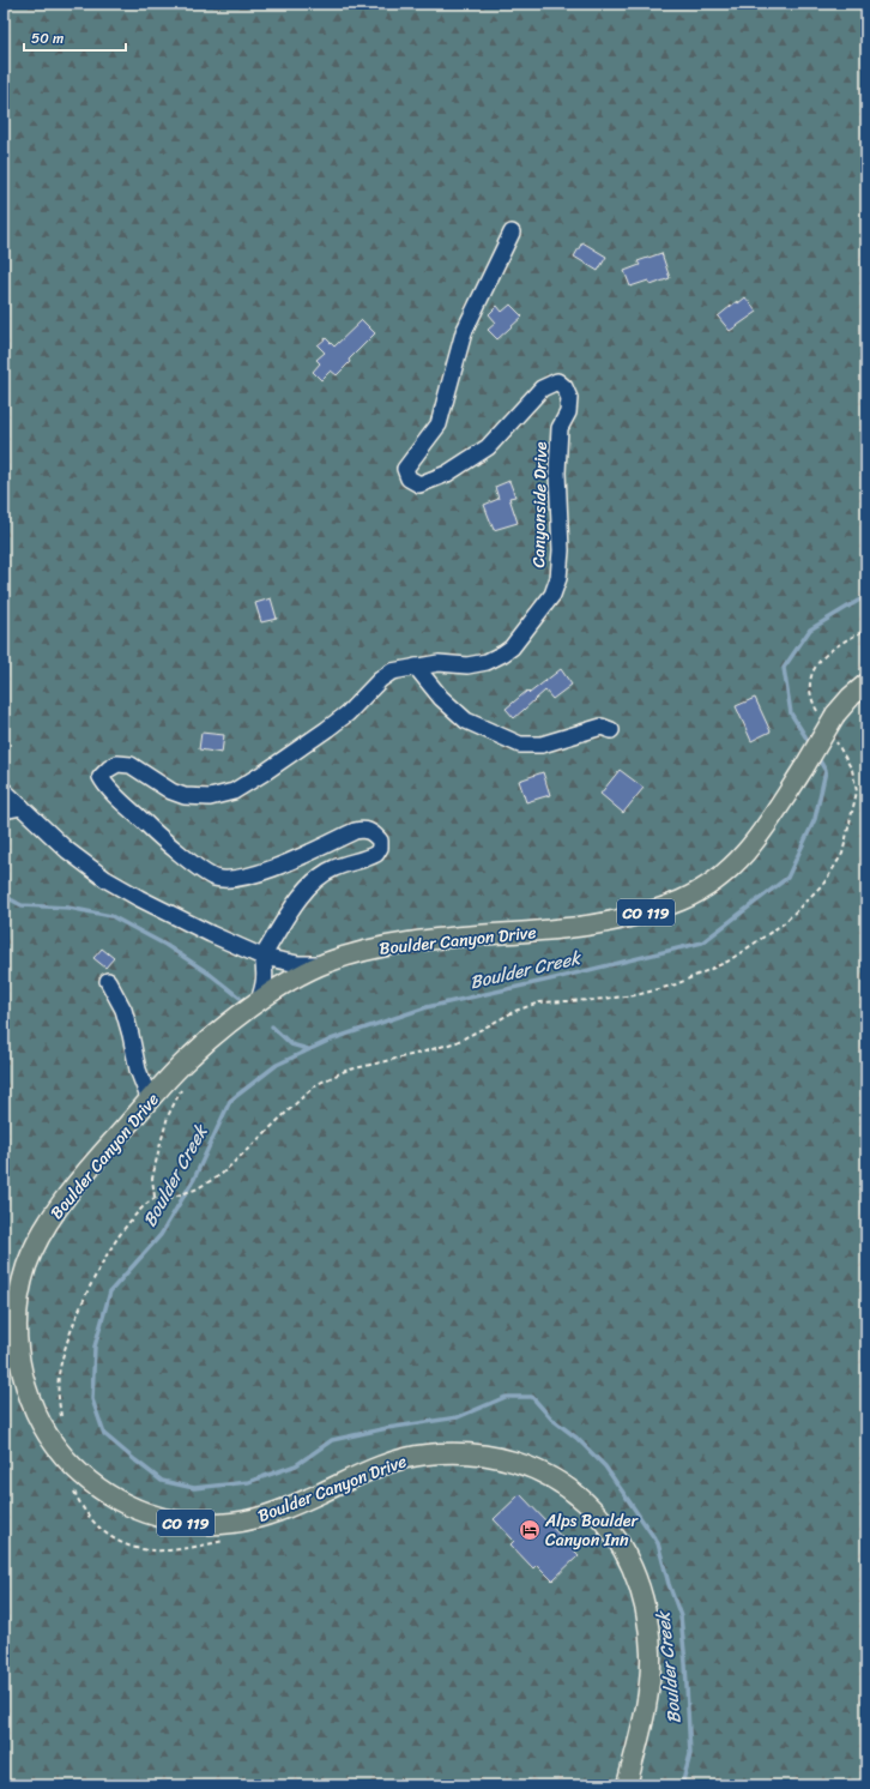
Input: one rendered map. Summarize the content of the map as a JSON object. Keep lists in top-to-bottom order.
{
  "streets": {
    "main road": ["CO 119", "Boulder Canyon Drive"],
    "street": ["Canyonside Drive"]
  },
  "water": ["Boulder Creek"],
  "places": {
    "hotel": ["Alps Boulder Canyon Inn"]
  },
  "scale_bar": "50 m"
}
